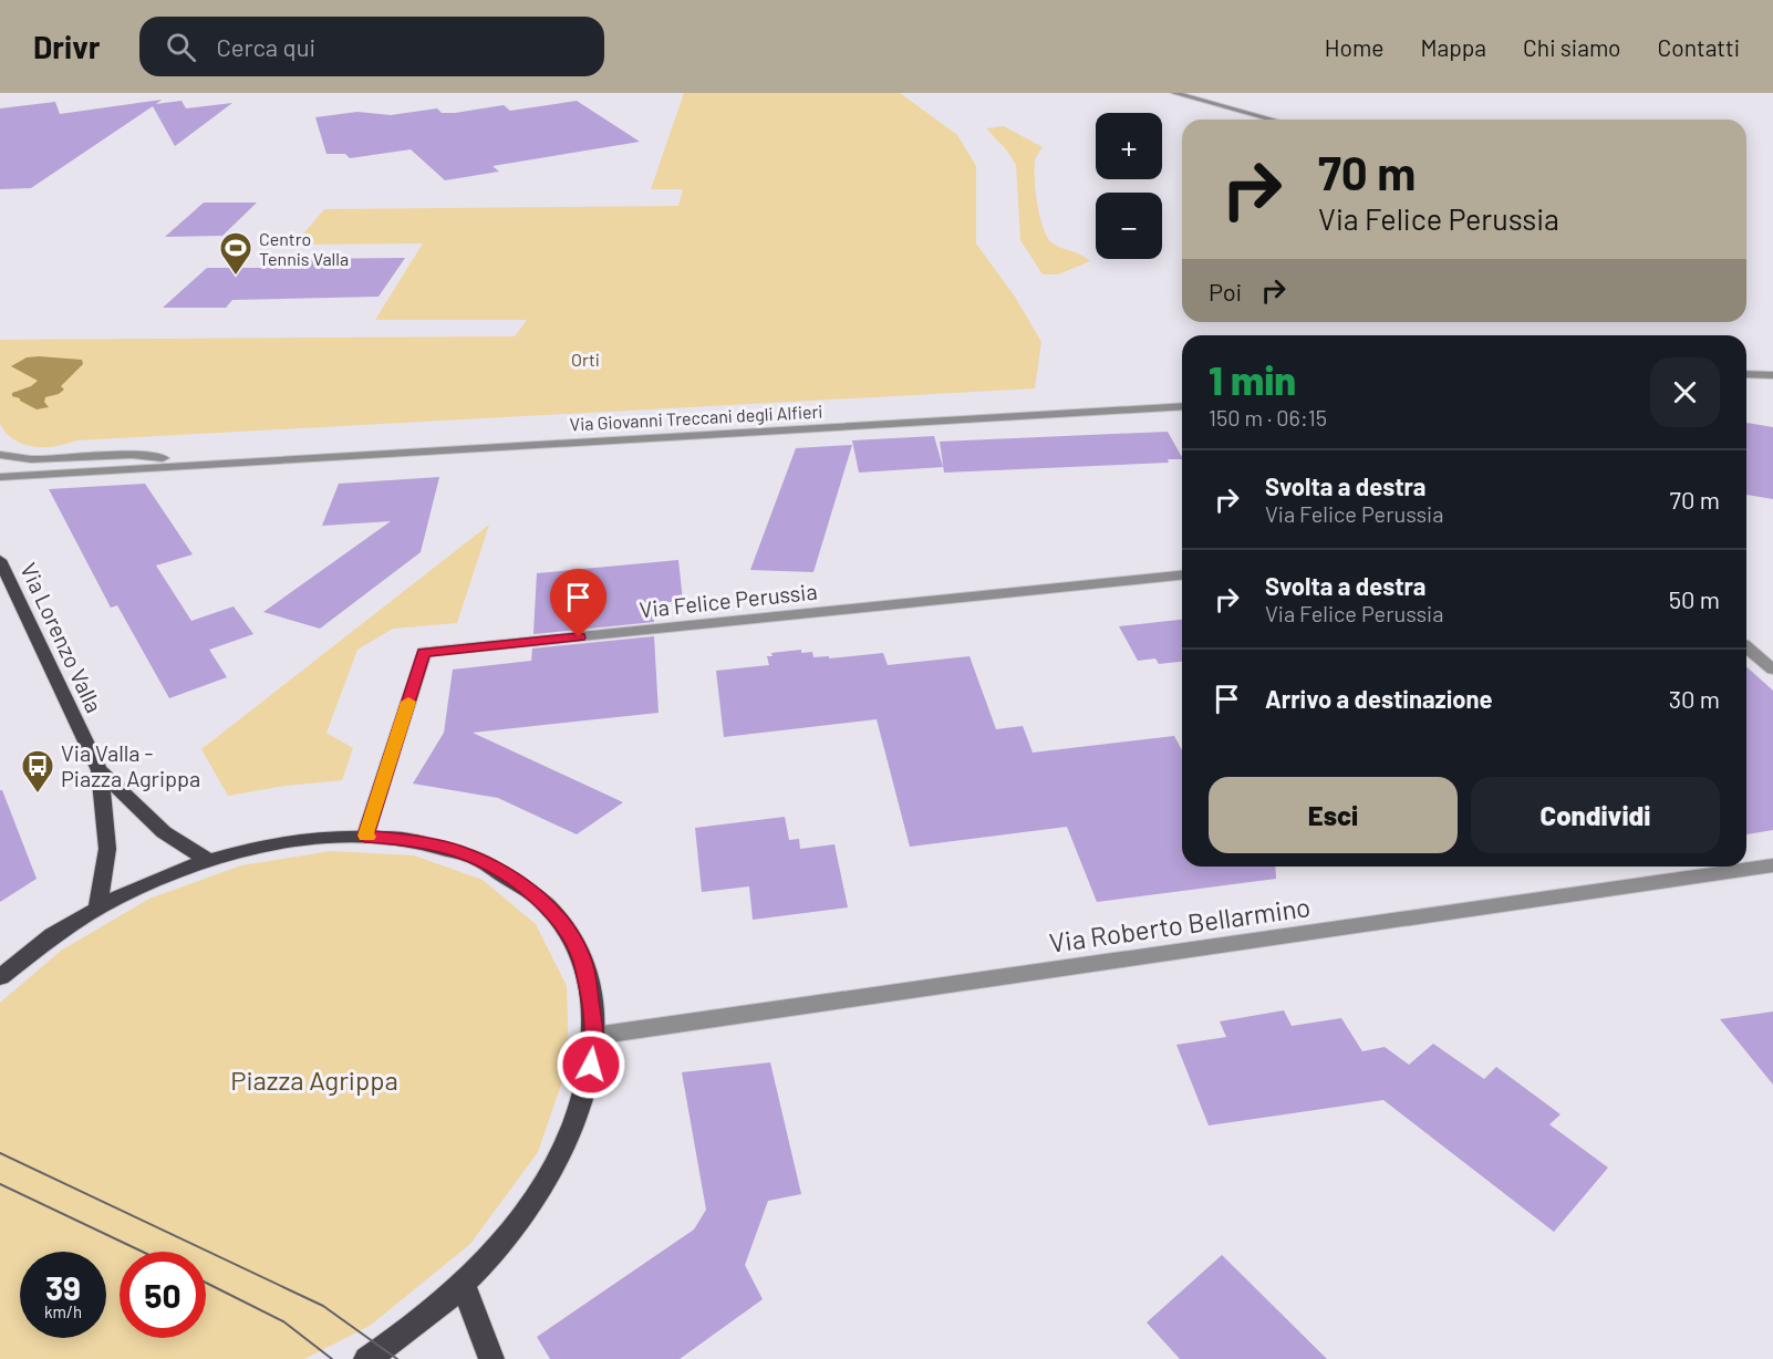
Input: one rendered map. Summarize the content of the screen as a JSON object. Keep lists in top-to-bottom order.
{
  "streets": {
    "main road": ["Via Lorenzo Valla"],
    "street": ["Via Giovanni Treccani degli Alfieri", "Via Felice Perussia", "Via Roberto Bellarmino"]
  },
  "parks": ["Orti", "Piazza Agrippa"],
  "places": {
    "sports": ["Centro Tennis Valla"],
    "bus stop": ["Via Valla - Piazza Agrippa"]
  },
  "page": {
    "header": "Drivr",
    "search": "Cerca qui",
    "nav": [
      "Home",
      "Mappa",
      "Chi siamo",
      "Contatti"
    ],
    "map_buttons": ["+", "−"],
    "turn": ["70 m", "Via Felice Perussia"],
    "then": "Poi",
    "heading": ["1 min", "150 m · 06:15"],
    "list": [
      {
        "name": "Svolta a destra",
        "note": "Via Felice Perussia",
        "value": "70 m"
      },
      {
        "name": "Svolta a destra",
        "note": "Via Felice Perussia",
        "value": "50 m"
      },
      {
        "name": "Arrivo a destinazione",
        "value": "30 m"
      }
    ],
    "buttons": ["Esci", "Condividi"],
    "speed": "39 km/h",
    "limit": "50"
  }
}
